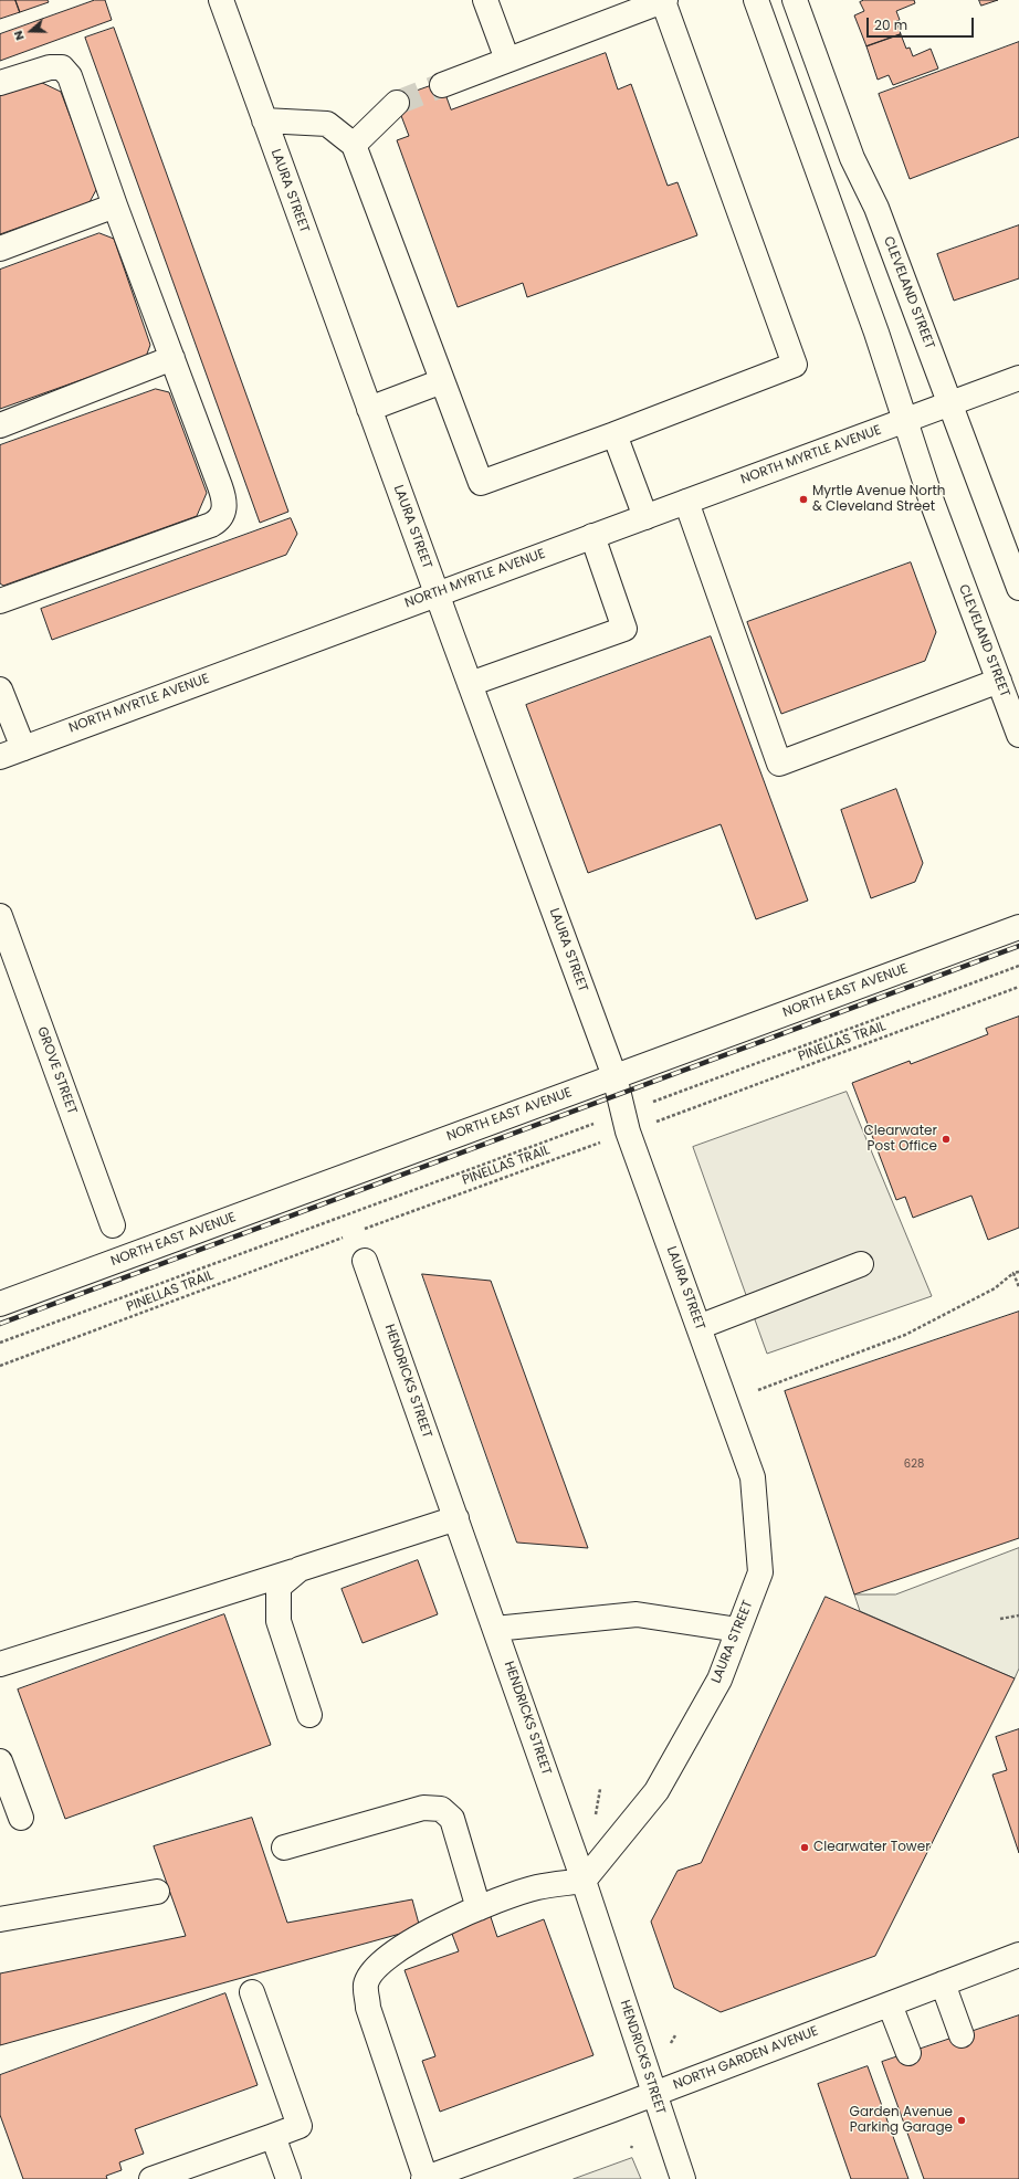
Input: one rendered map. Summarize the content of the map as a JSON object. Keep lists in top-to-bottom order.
{
  "streets": {
    "street": [
      "LAURA STREET",
      "CLEVELAND STREET",
      "NORTH MYRTLE AVENUE",
      "NORTH EAST AVENUE",
      "GROVE STREET",
      "HENDRICKS STREET",
      "NORTH GARDEN AVENUE"
    ],
    "path": ["PINELLAS TRAIL"]
  },
  "crossings": [
    ["LAURA STREET", "NORTH MYRTLE AVENUE"],
    ["LAURA STREET", "NORTH EAST AVENUE"],
    ["LAURA STREET", "PINELLAS TRAIL"],
    ["LAURA STREET", "HENDRICKS STREET"],
    ["CLEVELAND STREET", "NORTH MYRTLE AVENUE"],
    ["HENDRICKS STREET", "NORTH GARDEN AVENUE"]
  ],
  "places": [
    "Myrtle Avenue North & Cleveland Street",
    "Clearwater Post Office",
    "Clearwater Tower",
    "Garden Avenue Parking Garage"
  ],
  "house_numbers": ["628"],
  "scale_bar": "20 m",
  "north": "left"
}
